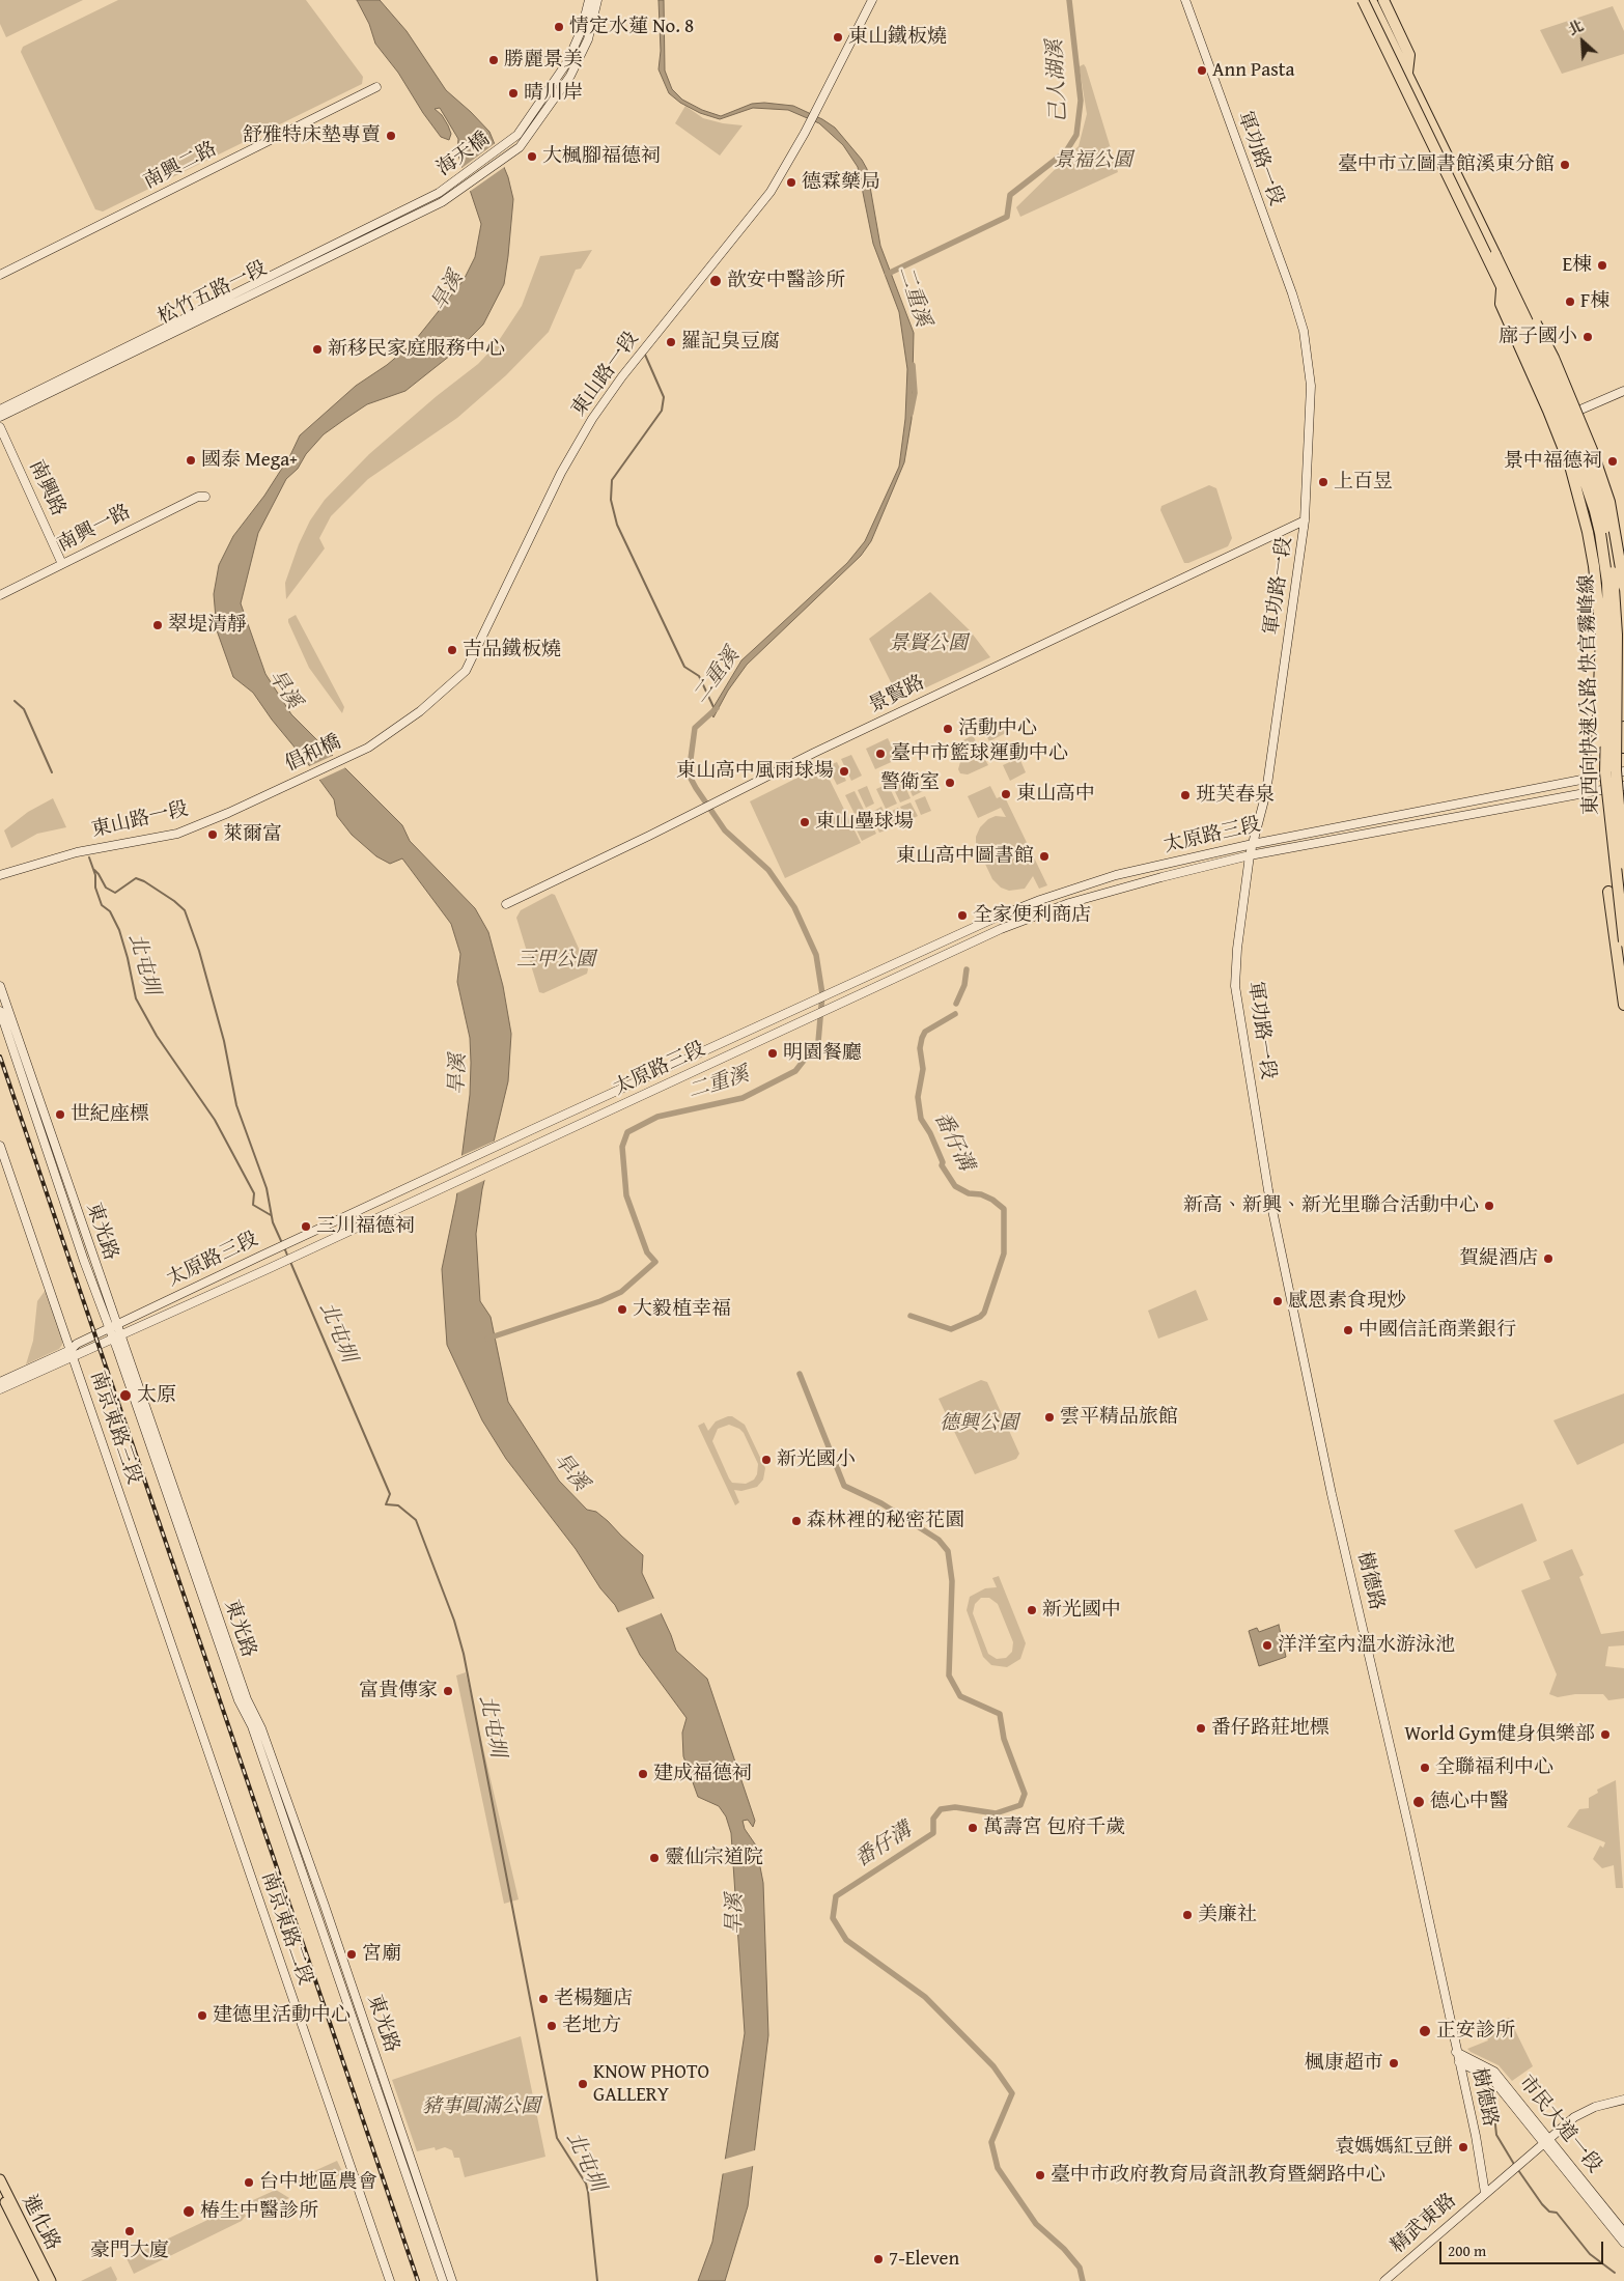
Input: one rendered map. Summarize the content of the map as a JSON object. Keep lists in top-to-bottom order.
{
  "streets": {
    "highway": ["東西向快速公路 快官霧峰線"],
    "main road": ["進化路"],
    "street": [
      "海天橋",
      "軍功路一段",
      "南興二路",
      "松竹五路一段",
      "東山路一段",
      "南興路",
      "南興一路",
      "景賢路",
      "倡和橋",
      "太原路三段",
      "東光路",
      "南京東路三段",
      "樹德路",
      "南京東路二段",
      "市民大道一段",
      "精武東路"
    ]
  },
  "crossings": [
    ["海天橋", "松竹五路一段"],
    ["軍功路一段", "景賢路"],
    ["軍功路一段", "太原路三段"],
    ["軍功路一段", "樹德路"],
    ["東山路一段", "倡和橋"],
    ["南興路", "南興一路"],
    ["太原路三段", "東光路"],
    ["太原路三段", "南京東路三段"],
    ["南京東路三段", "南京東路二段"],
    ["樹德路", "市民大道一段"],
    ["樹德路", "精武東路"],
    ["市民大道一段", "精武東路"]
  ],
  "water": [
    "己人湖溪",
    "旱溪",
    "二重溪",
    "北屯圳",
    "番仔溝"
  ],
  "parks": [
    "景福公園",
    "景賢公園",
    "三甲公園",
    "德興公園",
    "豬事圓滿公園"
  ],
  "places": [
    "情定水蓮 No. 8",
    "東山鐵板燒",
    "勝麗景美",
    "Ann Pasta",
    "晴川岸",
    "舒雅特床墊專賣",
    "大楓腳福德祠",
    "臺中市立圖書館溪東分館",
    "德霖藥局",
    "E棟",
    "歆安中醫診所",
    "F棟",
    "廍子國小",
    "羅記臭豆腐",
    "新移民家庭服務中心",
    "國泰 Mega+",
    "景中福德祠",
    "上百昱",
    "翠堤清靜",
    "吉品鐵板燒",
    "活動中心",
    "臺中市籃球運動中心",
    "東山高中風雨球場",
    "警衛室",
    "東山高中",
    "班芙春泉",
    "東山壘球場",
    "萊爾富",
    "東山高中圖書館",
    "全家便利商店",
    "明園餐廳",
    "世紀座標",
    "新高、新興、新光里聯合活動中心",
    "三川福德祠",
    "賀緹酒店",
    "感恩素食現炒",
    "大毅植幸福",
    "中國信託商業銀行",
    "太原",
    "雲平精品旅館",
    "新光國小",
    "森林裡的秘密花園",
    "新光國中",
    "洋洋室內溫水游泳池",
    "富貴傳家",
    "番仔路莊地標",
    "World Gym健身俱樂部",
    "全聯福利中心",
    "建成福德祠",
    "德心中醫",
    "萬壽宮 包府千歲",
    "靈仙宗道院",
    "美廉社",
    "宮廟",
    "老楊麵店",
    "建德里活動中心",
    "老地方",
    "正安診所",
    "楓康超市",
    "KNOW PHOTO GALLERY",
    "袁媽媽紅豆餅",
    "臺中市政府教育局資訊教育暨網路中心",
    "台中地區農會",
    "椿生中醫診所",
    "豪門大廈",
    "7-Eleven"
  ],
  "scale_bar": "200 m",
  "north": "top left"
}
